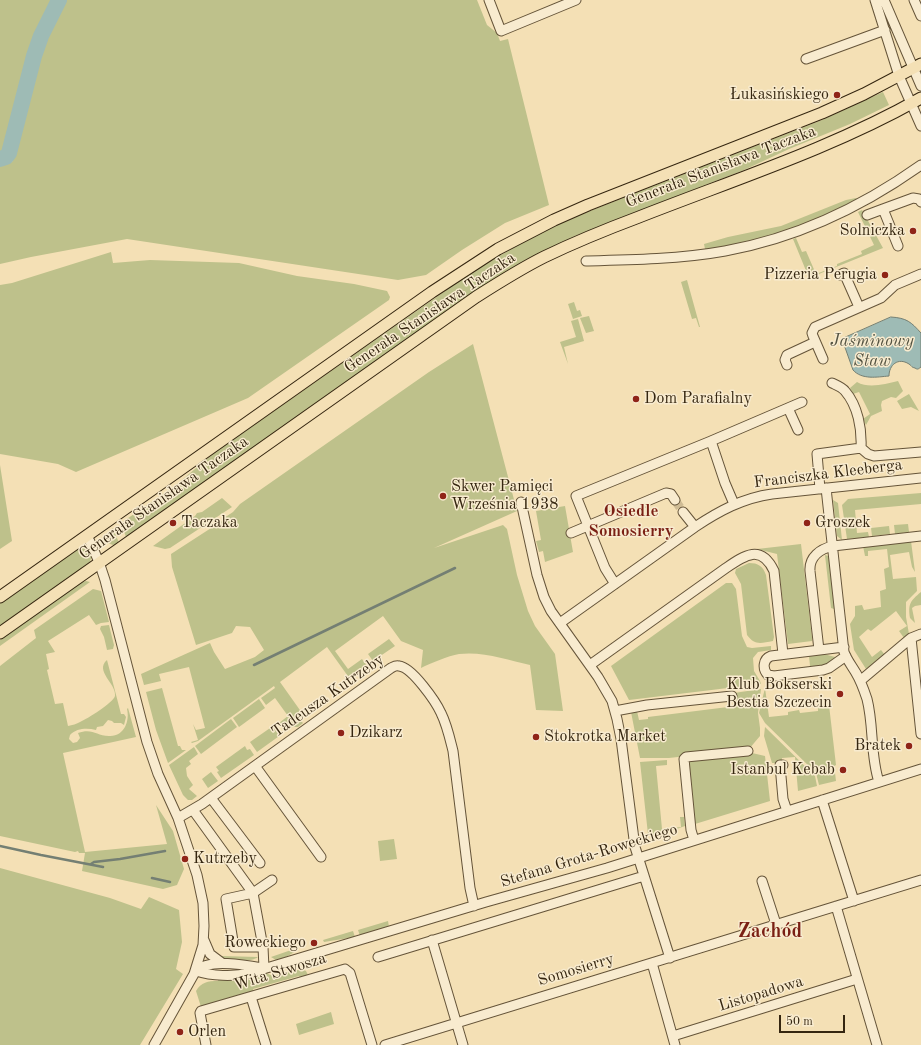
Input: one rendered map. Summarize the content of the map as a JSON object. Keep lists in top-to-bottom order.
{
  "streets": {
    "main road": ["Generała Stanisława Taczaka"],
    "street": [
      "Franciszka Kleeberga",
      "Tadeusza Kutrzeby",
      "Stefana Grota-Roweckiego",
      "Somosierry",
      "Wita Stwosza",
      "Listopadowa"
    ]
  },
  "crossings": [
    ["Tadeusza Kutrzeby", "Stefana Grota-Roweckiego"]
  ],
  "districts": ["Osiedle Somosierry", "Zachód"],
  "water": ["Jaśminowy Staw"],
  "places": [
    "Łukasińskiego",
    "Solniczka",
    "Pizzeria Perugia",
    "Dom Parafialny",
    "Skwer Pamięci Września 1938",
    "Taczaka",
    "Groszek",
    "Klub Bokserski Bestia Szczecin",
    "Dzikarz",
    "Stokrotka Market",
    "Bratek",
    "Istanbul Kebab",
    "Kutrzeby",
    "Roweckiego",
    "Orlen"
  ],
  "scale_bar": "50 m"
}
